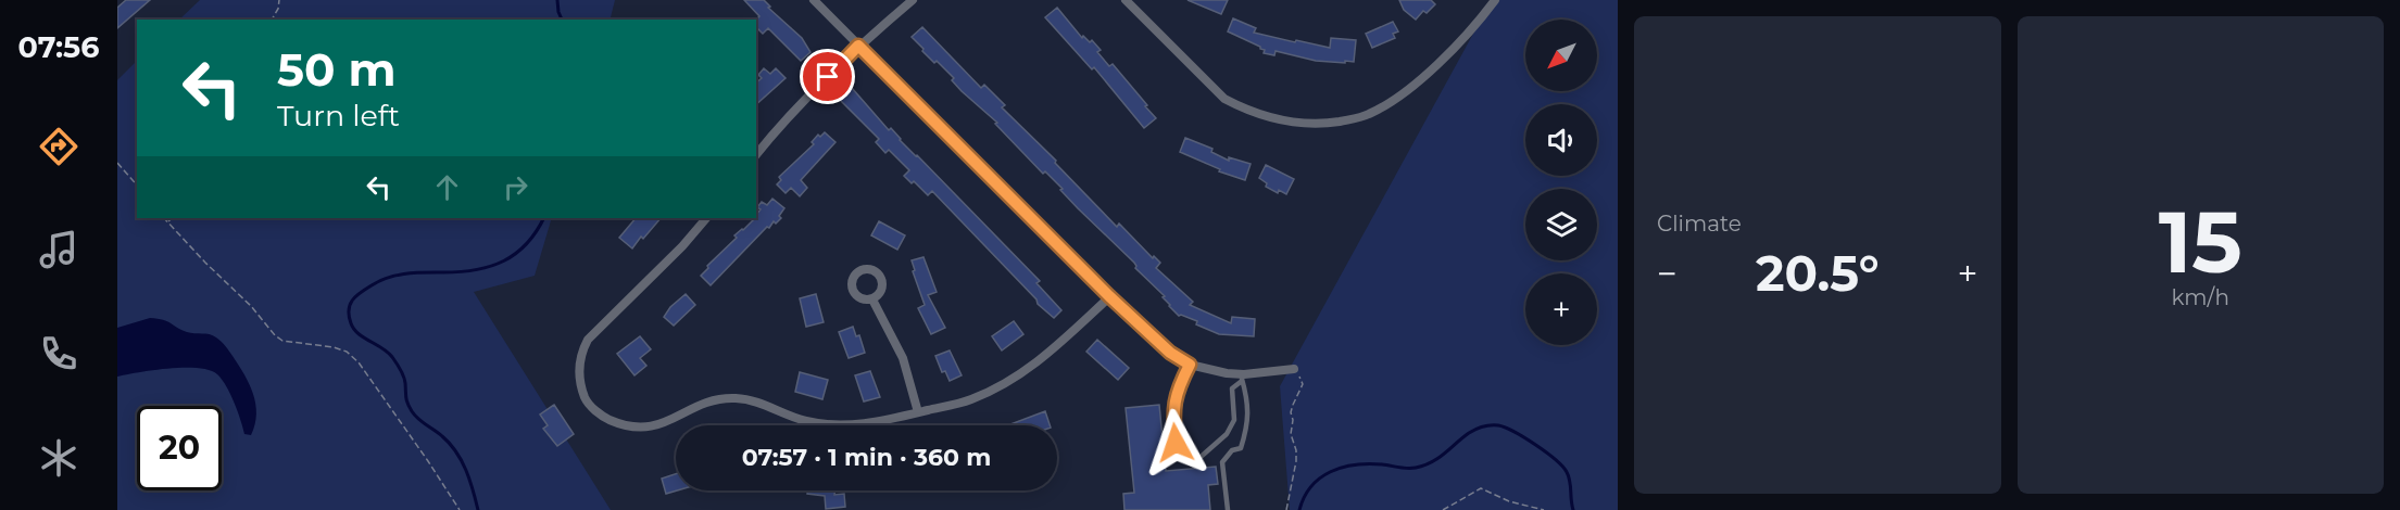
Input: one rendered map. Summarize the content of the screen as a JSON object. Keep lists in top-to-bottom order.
{
  "north": "bottom left",
  "page": {
    "tabs": "07:56",
    "tile": [
      "Climate",
      ["15", "km/h"]
    ],
    "map_buttons": "+",
    "turn": ["50 m", "Turn left"],
    "heat": ["−", "20.5°", "+"],
    "limit": "20",
    "trip": "07:57 · 1 min · 360 m"
  }
}
